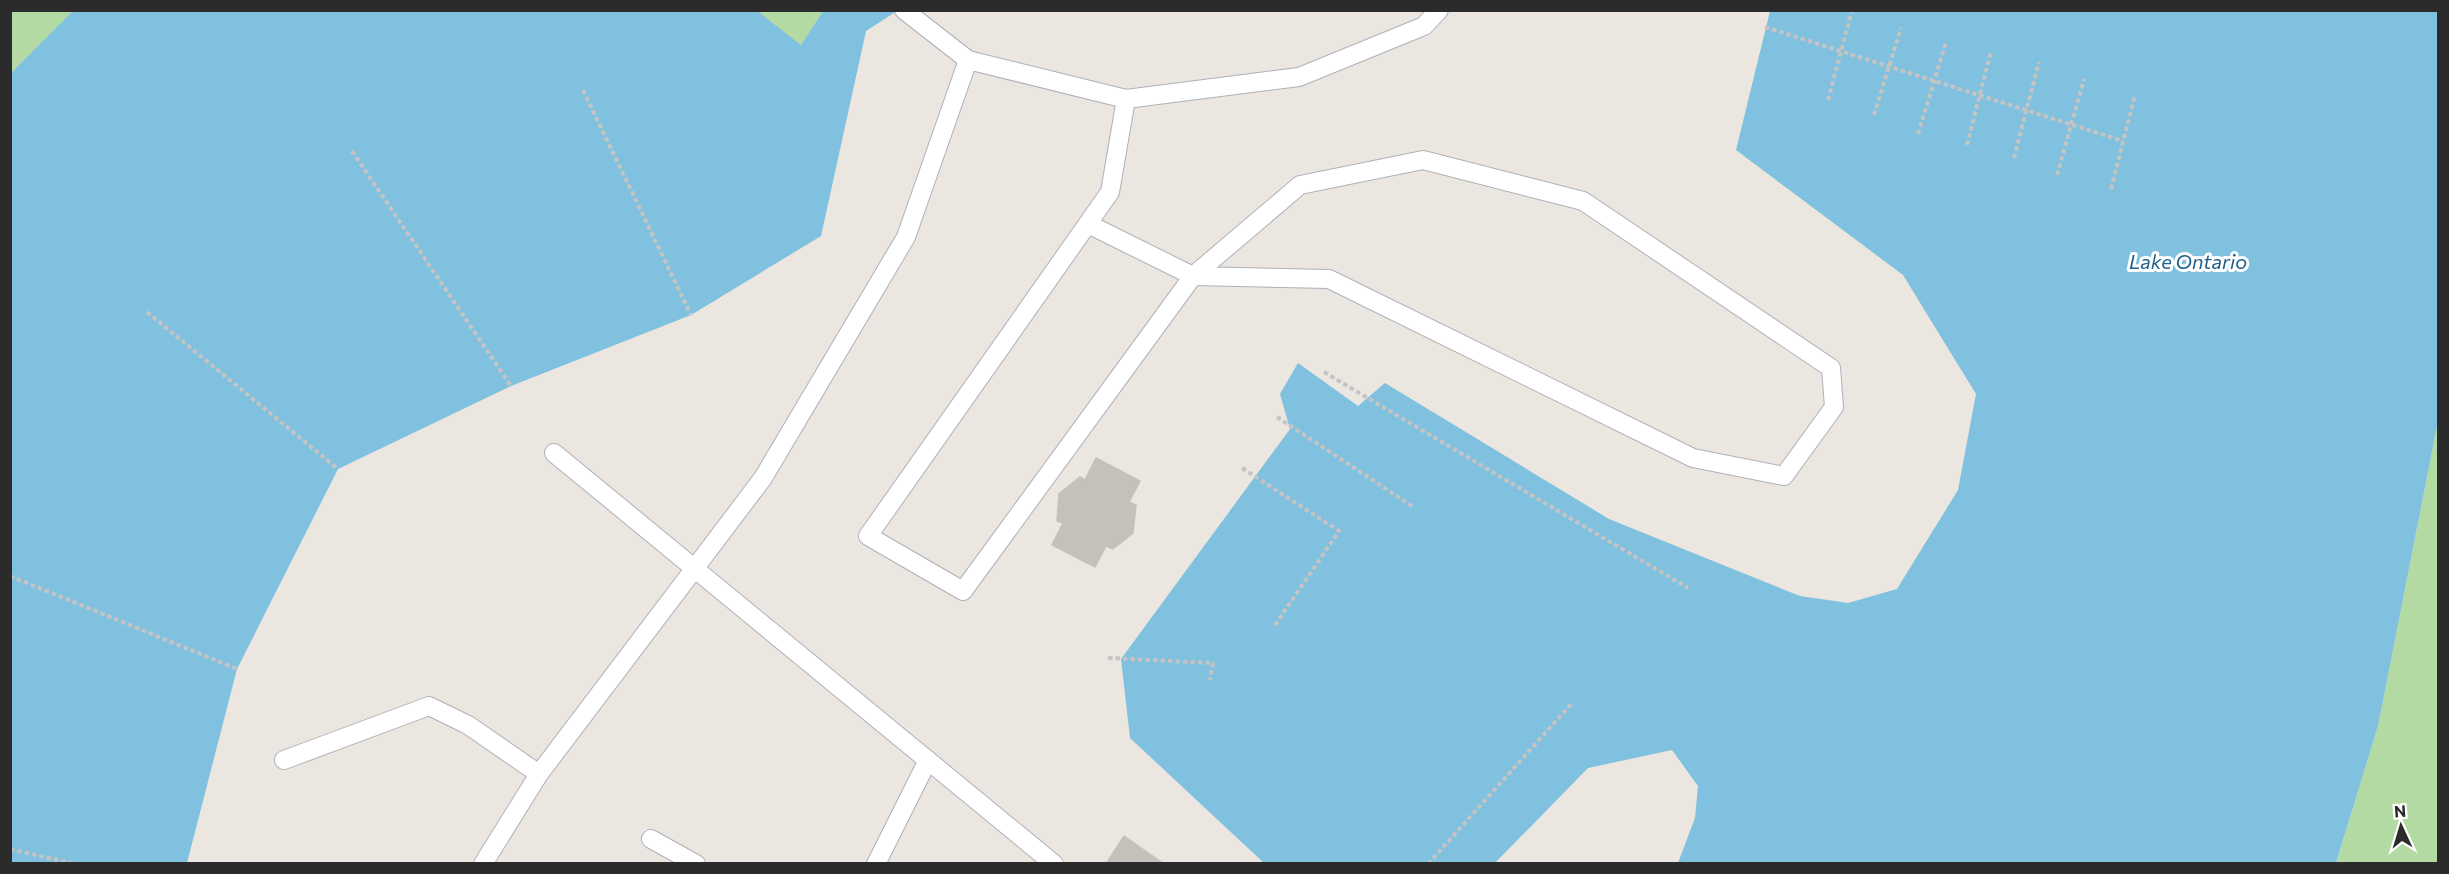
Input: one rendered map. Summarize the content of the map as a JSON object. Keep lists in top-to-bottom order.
{
  "water": ["Lake Ontario"],
  "north": "top"
}
